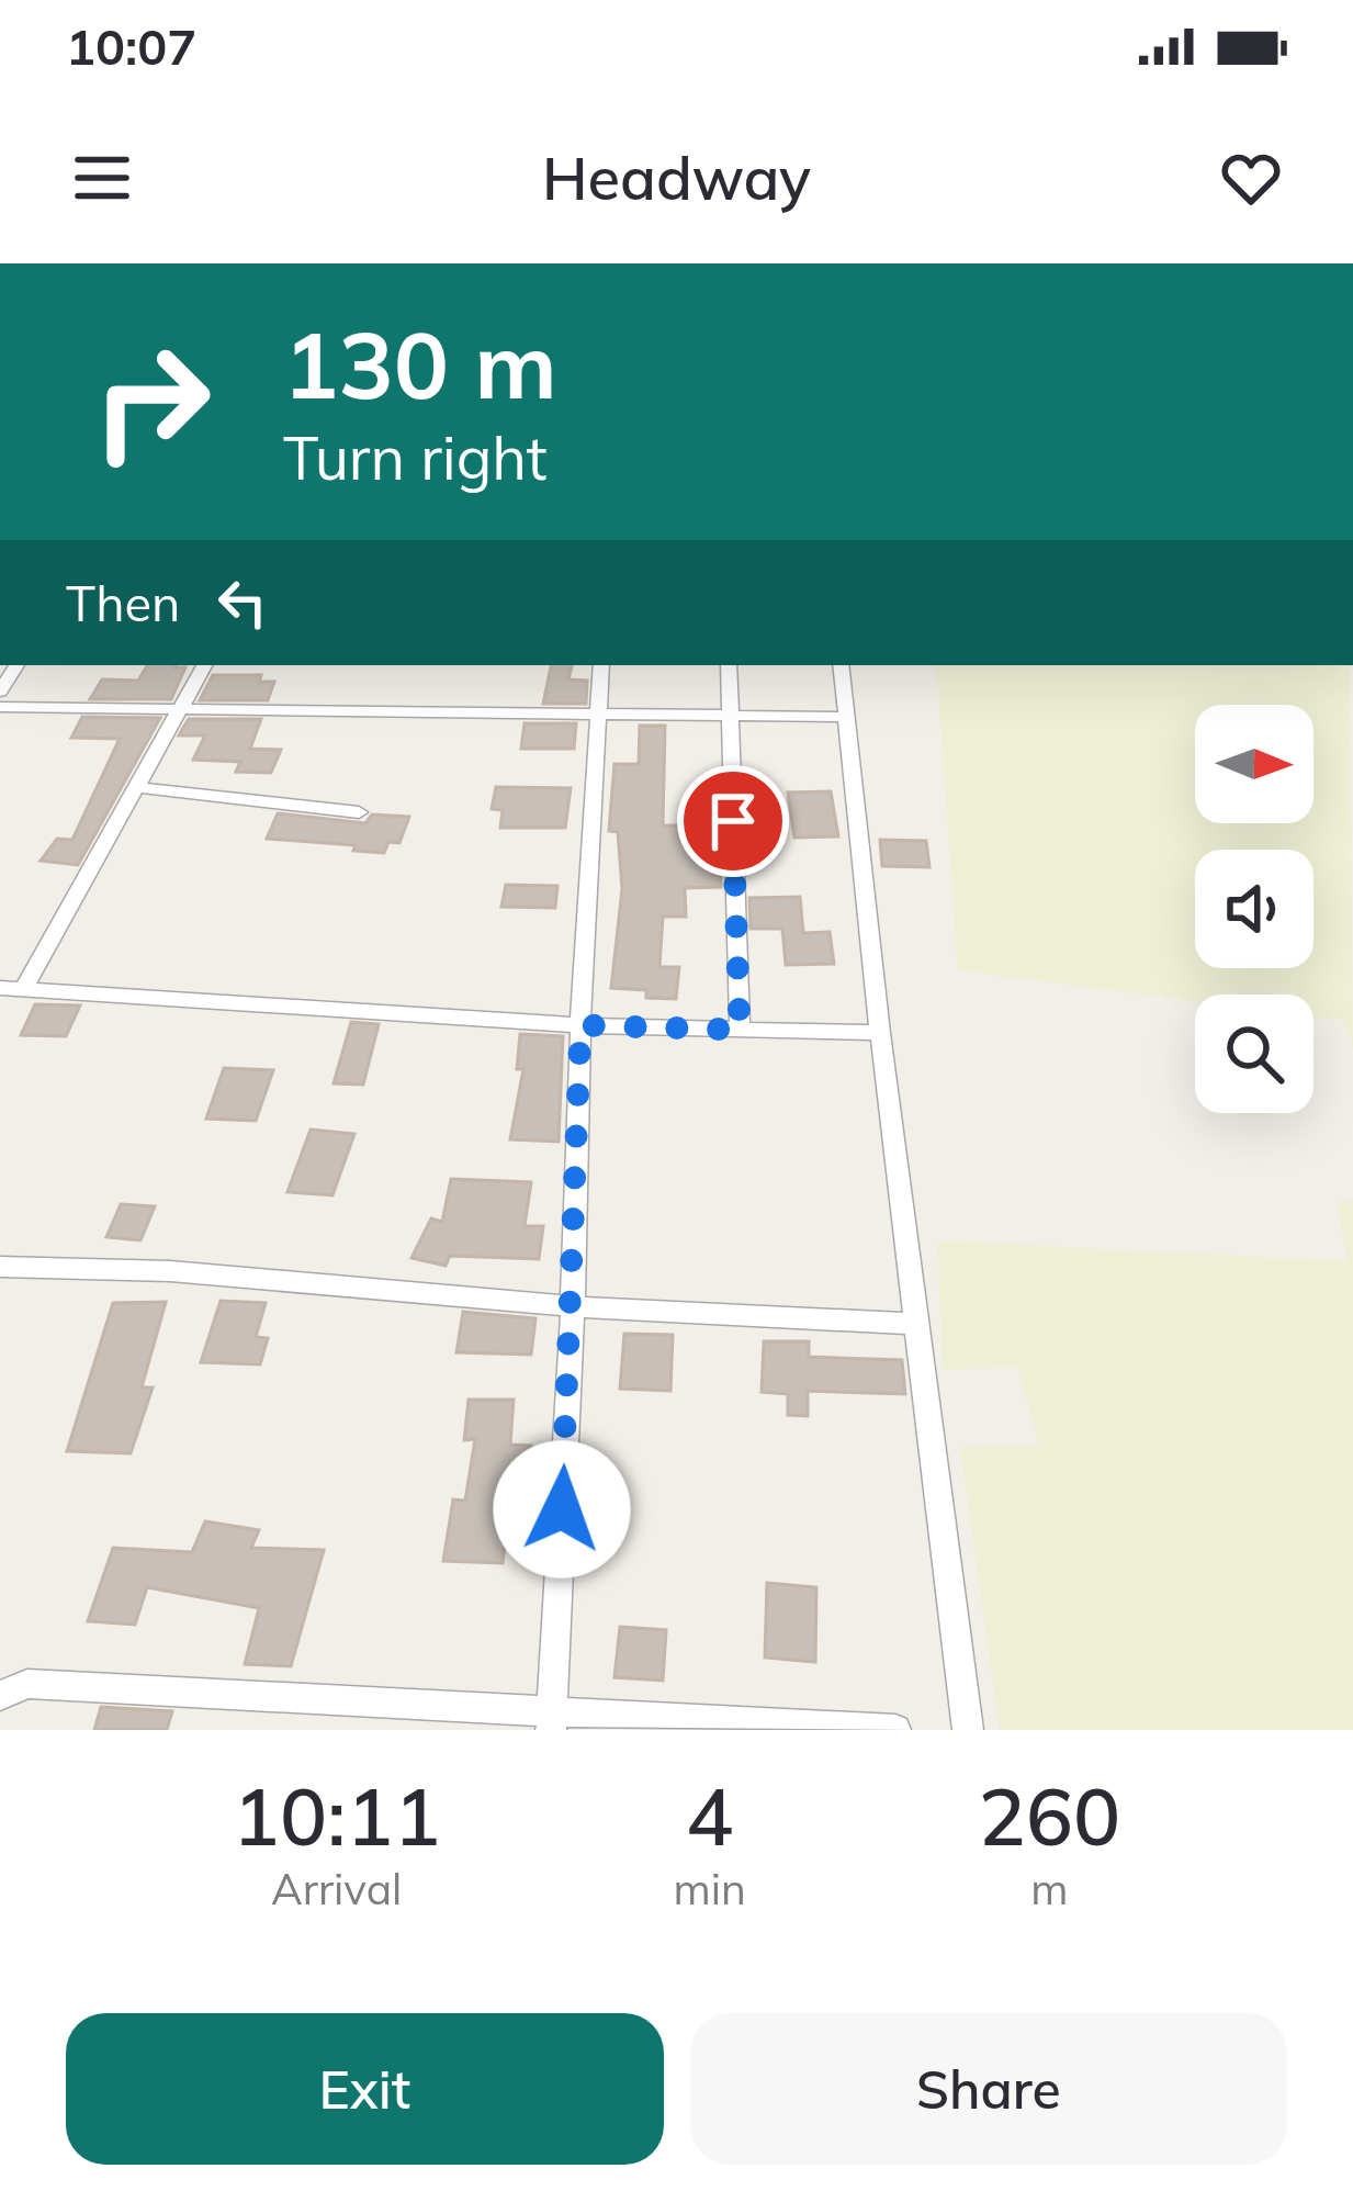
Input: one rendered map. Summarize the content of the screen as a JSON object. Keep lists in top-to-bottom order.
{
  "north": "right",
  "page": {
    "status": "10:07",
    "header": "Headway",
    "turn": ["130 m", "Turn right"],
    "then": "Then",
    "eta": [
      "10:11",
      "Arrival",
      "4",
      "min",
      "260",
      "m"
    ],
    "buttons": ["Exit", "Share"]
  }
}
